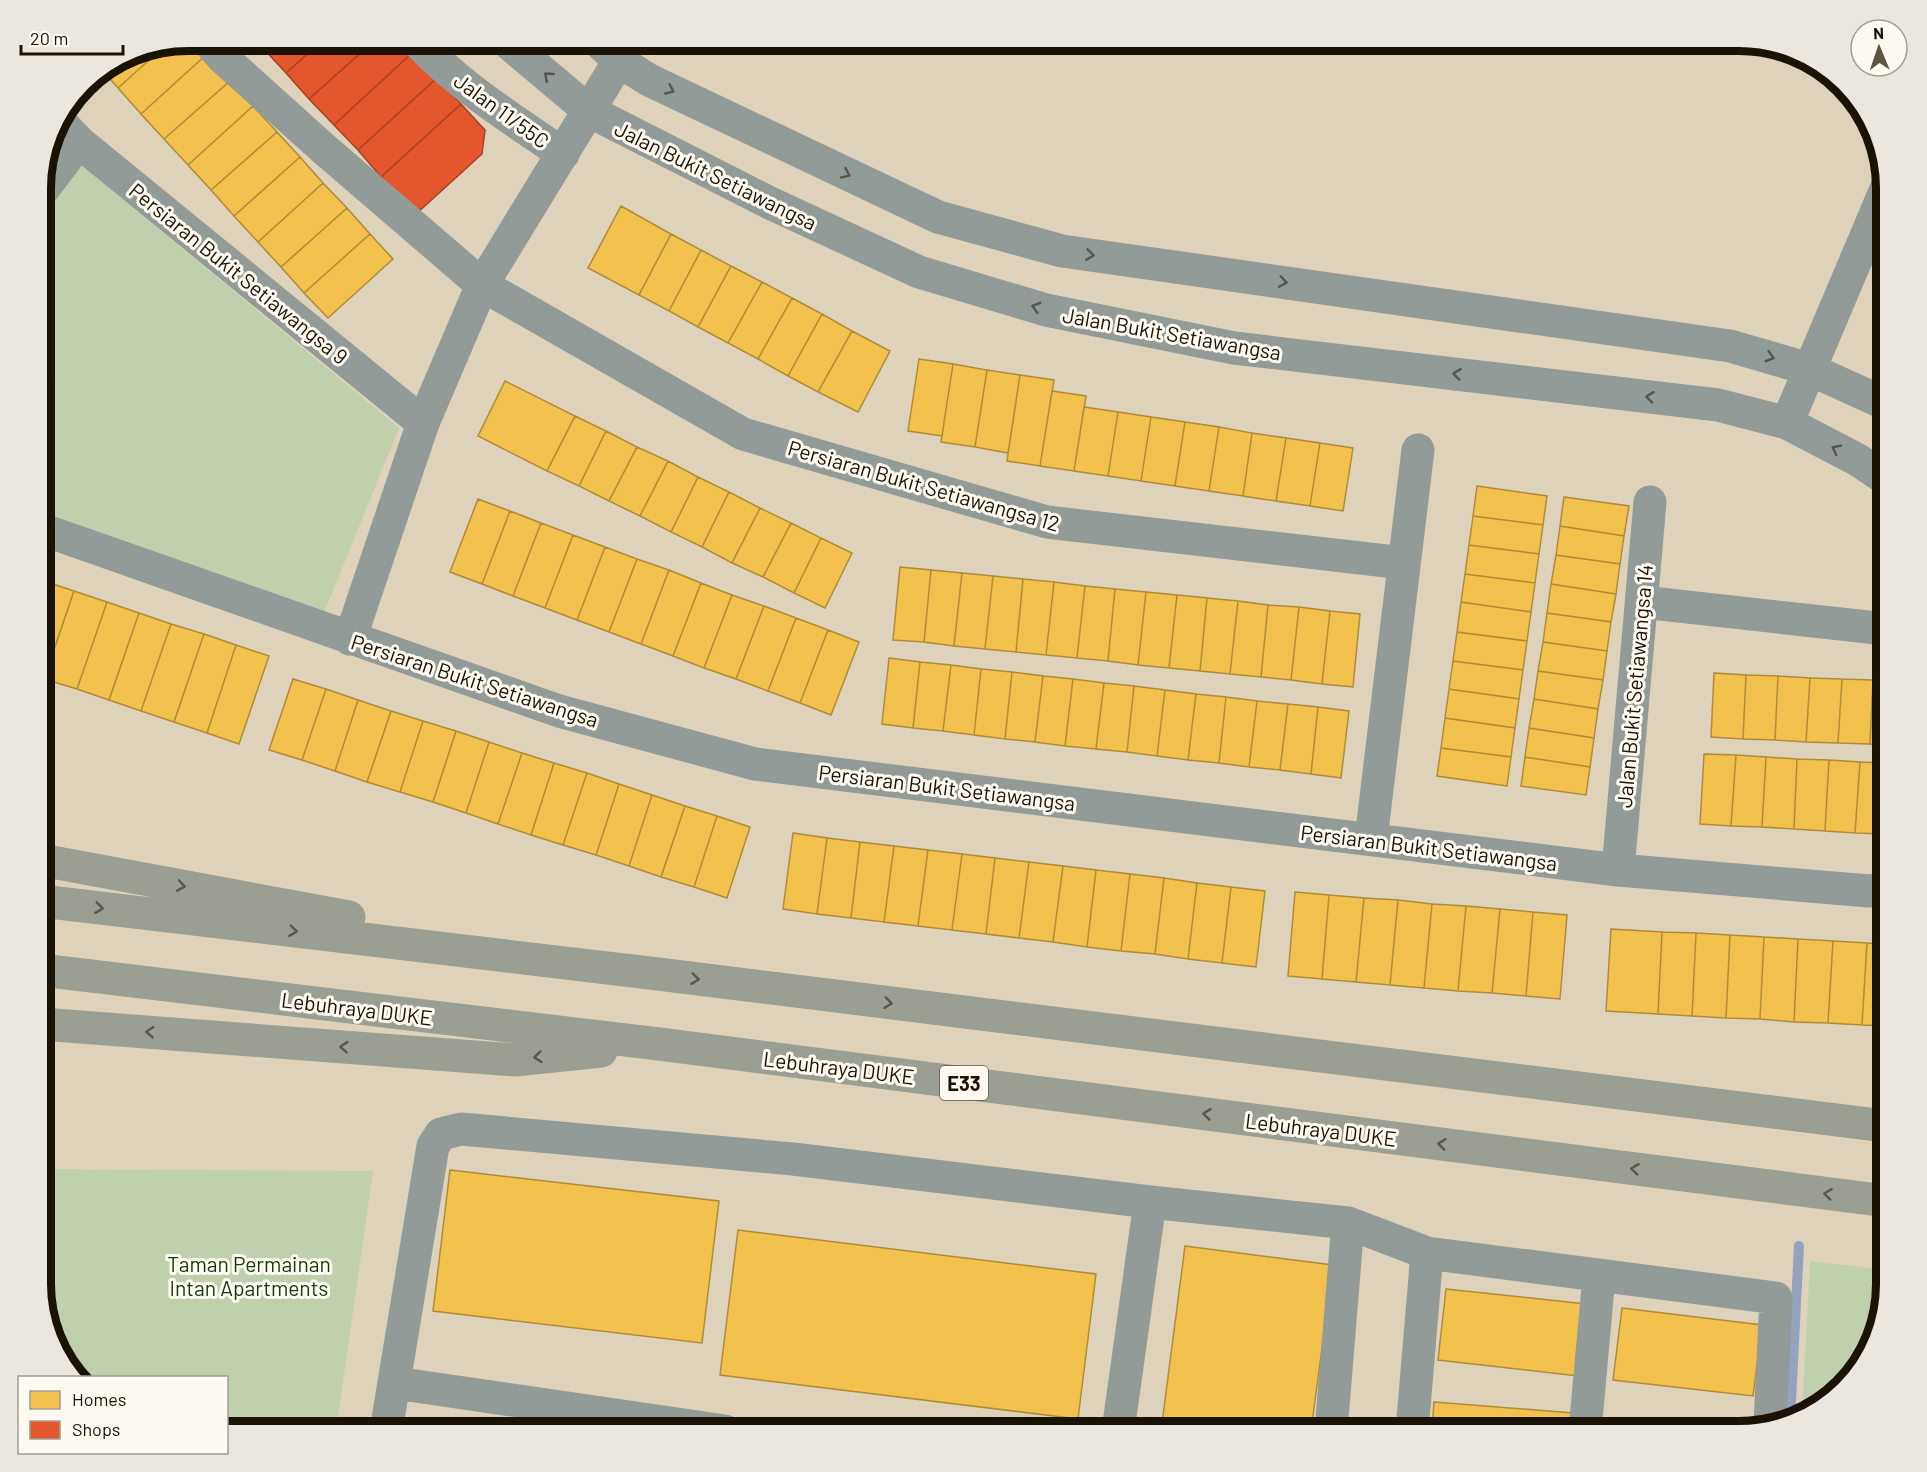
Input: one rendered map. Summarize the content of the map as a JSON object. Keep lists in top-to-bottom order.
{
  "streets": {
    "highway": ["Lebuhraya DUKE", "E33"],
    "street": [
      "Jalan 11/55C",
      "Jalan Bukit Setiawangsa",
      "Persiaran Bukit Setiawangsa 9",
      "Persiaran Bukit Setiawangsa 12",
      "Persiaran Bukit Setiawangsa",
      "Jalan Bukit Setiawangsa 14"
    ]
  },
  "crossings": [
    ["Persiaran Bukit Setiawangsa", "Jalan Bukit Setiawangsa 14"]
  ],
  "parks": ["Taman Permainan Intan Apartments"],
  "legend": ["Homes", "Shops"],
  "scale_bar": "20 m",
  "north": "top"
}
